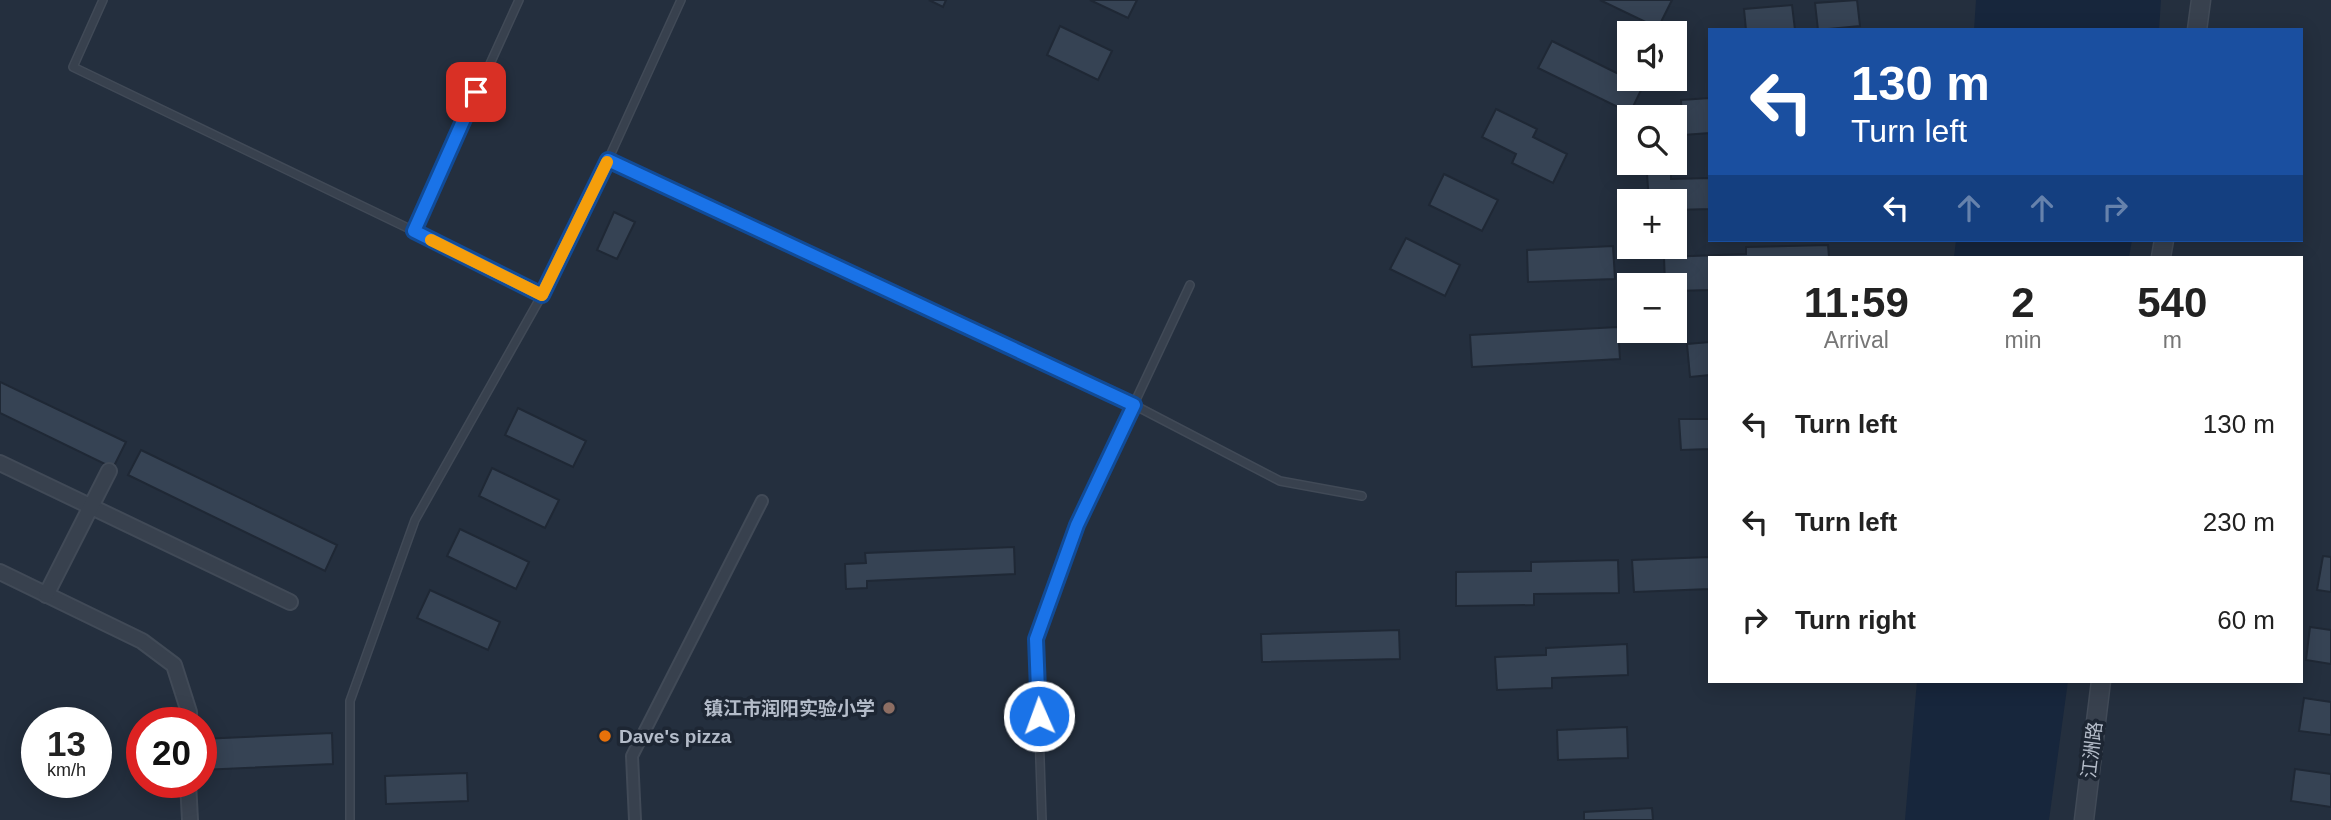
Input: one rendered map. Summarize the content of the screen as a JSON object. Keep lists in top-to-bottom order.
{
  "streets": {
    "street": ["江洲路"]
  },
  "places": ["镇江市润阳实验小学", "Dave's pizza"],
  "page": {
    "map_buttons": ["+", "−"],
    "turn": ["130 m", "Turn left"],
    "eta": [
      "11:59",
      "Arrival",
      "2",
      "min",
      "540",
      "m"
    ],
    "list": [
      {
        "name": "Turn left",
        "value": "130 m"
      },
      {
        "name": "Turn left",
        "value": "230 m"
      },
      {
        "name": "Turn right",
        "value": "60 m"
      }
    ],
    "speed": "13 km/h",
    "limit": "20"
  }
}
